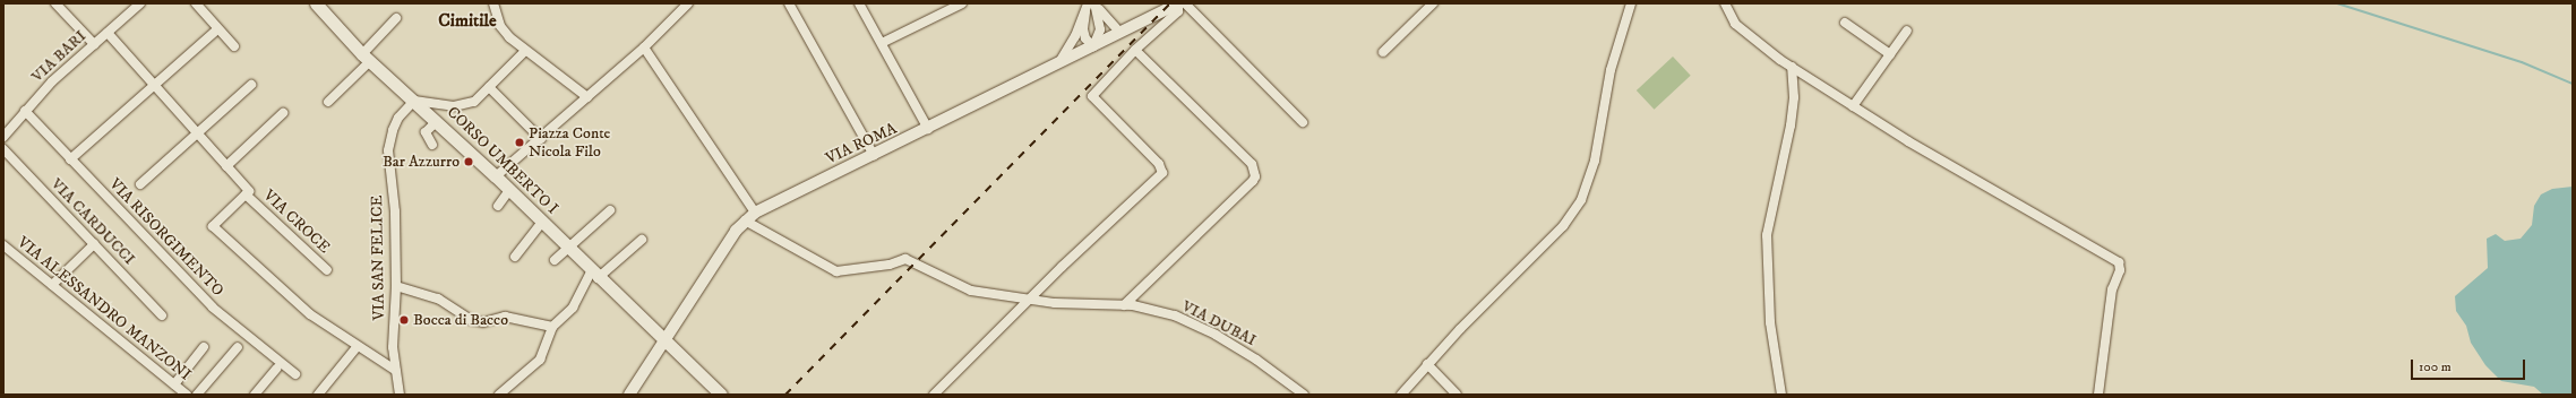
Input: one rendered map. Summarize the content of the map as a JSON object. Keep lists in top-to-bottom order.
{
  "streets": {
    "main road": ["CORSO UMBERTO I"],
    "street": [
      "VIA BARI",
      "VIA ROMA",
      "VIA CARDUCCI",
      "VIA CROCE",
      "VIA RISORGIMENTO",
      "VIA SAN FELICE",
      "VIA ALESSANDRO MANZONI",
      "VIA DUBAI"
    ]
  },
  "crossings": [
    ["VIA BARI", "VIA CROCE"],
    ["VIA BARI", "VIA RISORGIMENTO"],
    ["VIA ROMA", "CORSO UMBERTO I"],
    ["VIA ROMA", "VIA DUBAI"],
    ["CORSO UMBERTO I", "VIA SAN FELICE"]
  ],
  "districts": ["Cimitile"],
  "places": ["Piazza Conte Nicola Filo", "Bar Azzurro", "Bocca di Bacco"],
  "scale_bar": "100 m"
}
